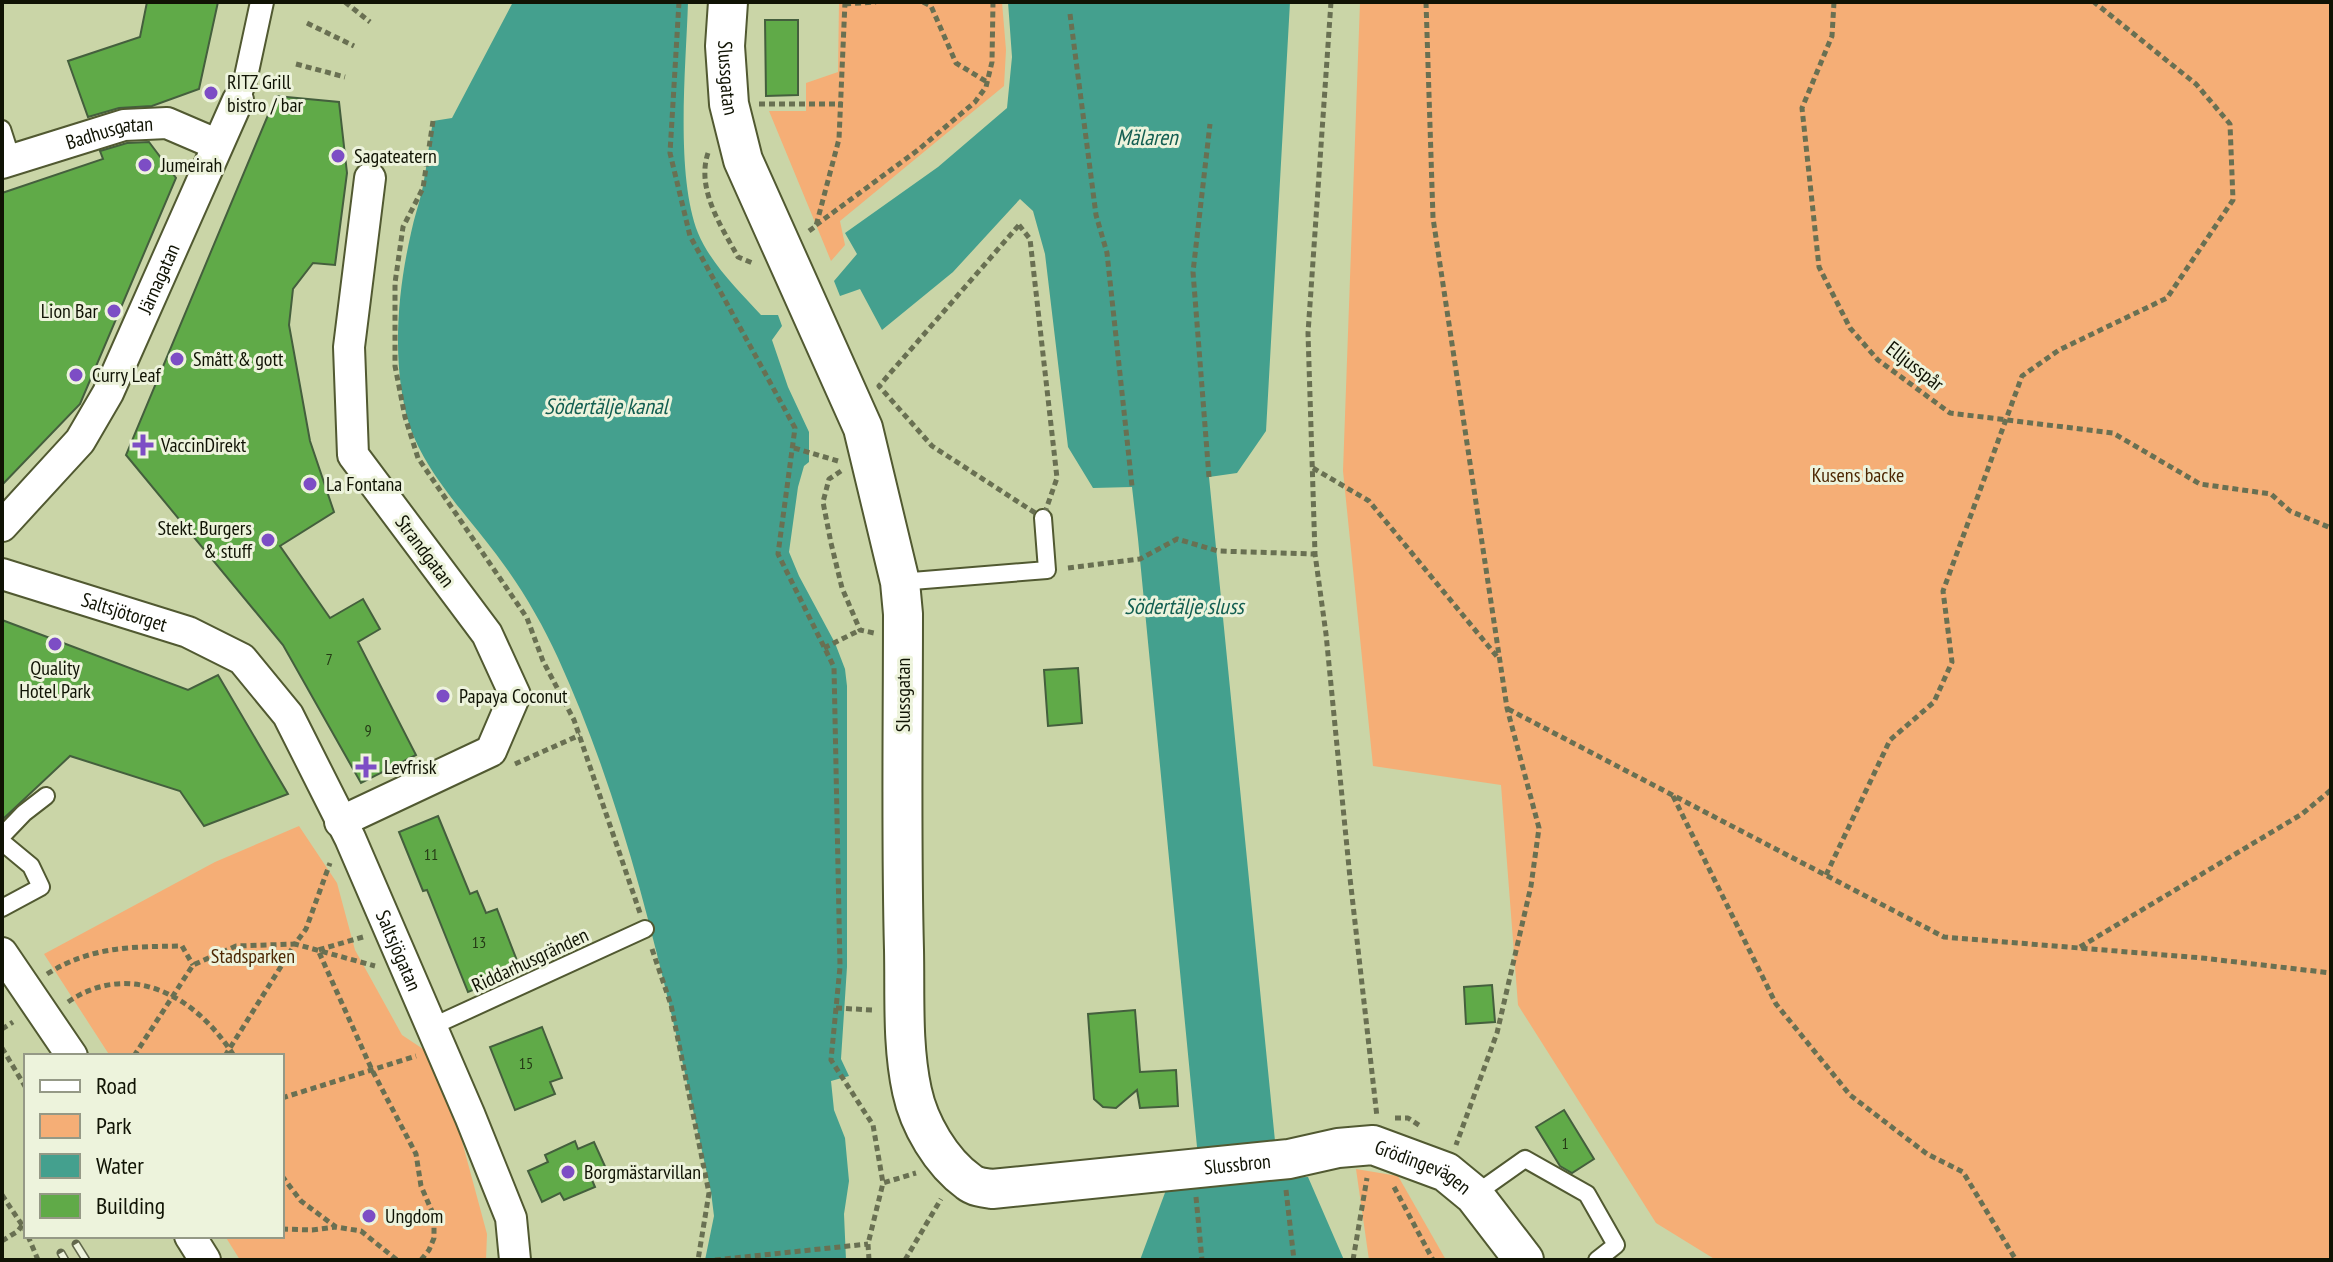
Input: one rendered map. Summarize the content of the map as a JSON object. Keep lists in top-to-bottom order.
{
  "streets": {
    "street": [
      "Slussgatan",
      "Badhusgatan",
      "Järnagatan",
      "Strandgatan",
      "Saltsjötorget",
      "Saltsjögatan",
      "Slussbron",
      "Grödingevägen"
    ],
    "lane": ["Riddarhusgränden"],
    "path": ["Elljusspår"]
  },
  "crossings": [
    ["Badhusgatan", "Järnagatan"],
    ["Strandgatan", "Saltsjögatan"],
    ["Saltsjötorget", "Saltsjögatan"],
    ["Saltsjögatan", "Riddarhusgränden"],
    ["Slussbron", "Grödingevägen"]
  ],
  "water": ["Mälaren", "Södertälje kanal", "Södertälje sluss"],
  "parks": ["Kusens backe", "Stadsparken"],
  "places": {
    "other": [
      "RITZ Grill bistro / bar",
      "Sagateatern",
      "Jumeirah",
      "Lion Bar",
      "Smått & gott",
      "Curry Leaf",
      "La Fontana",
      "Stekt. Burgers & stuff",
      "Quality Hotel Park",
      "Papaya Coconut",
      "Borgmästarvillan",
      "Ungdom"
    ],
    "health": ["VaccinDirekt", "Levfrisk"]
  },
  "house_numbers": [
    "7",
    "9",
    "11",
    "13",
    "15",
    "1"
  ],
  "legend": [
    "Road",
    "Park",
    "Water",
    "Building"
  ]
}
